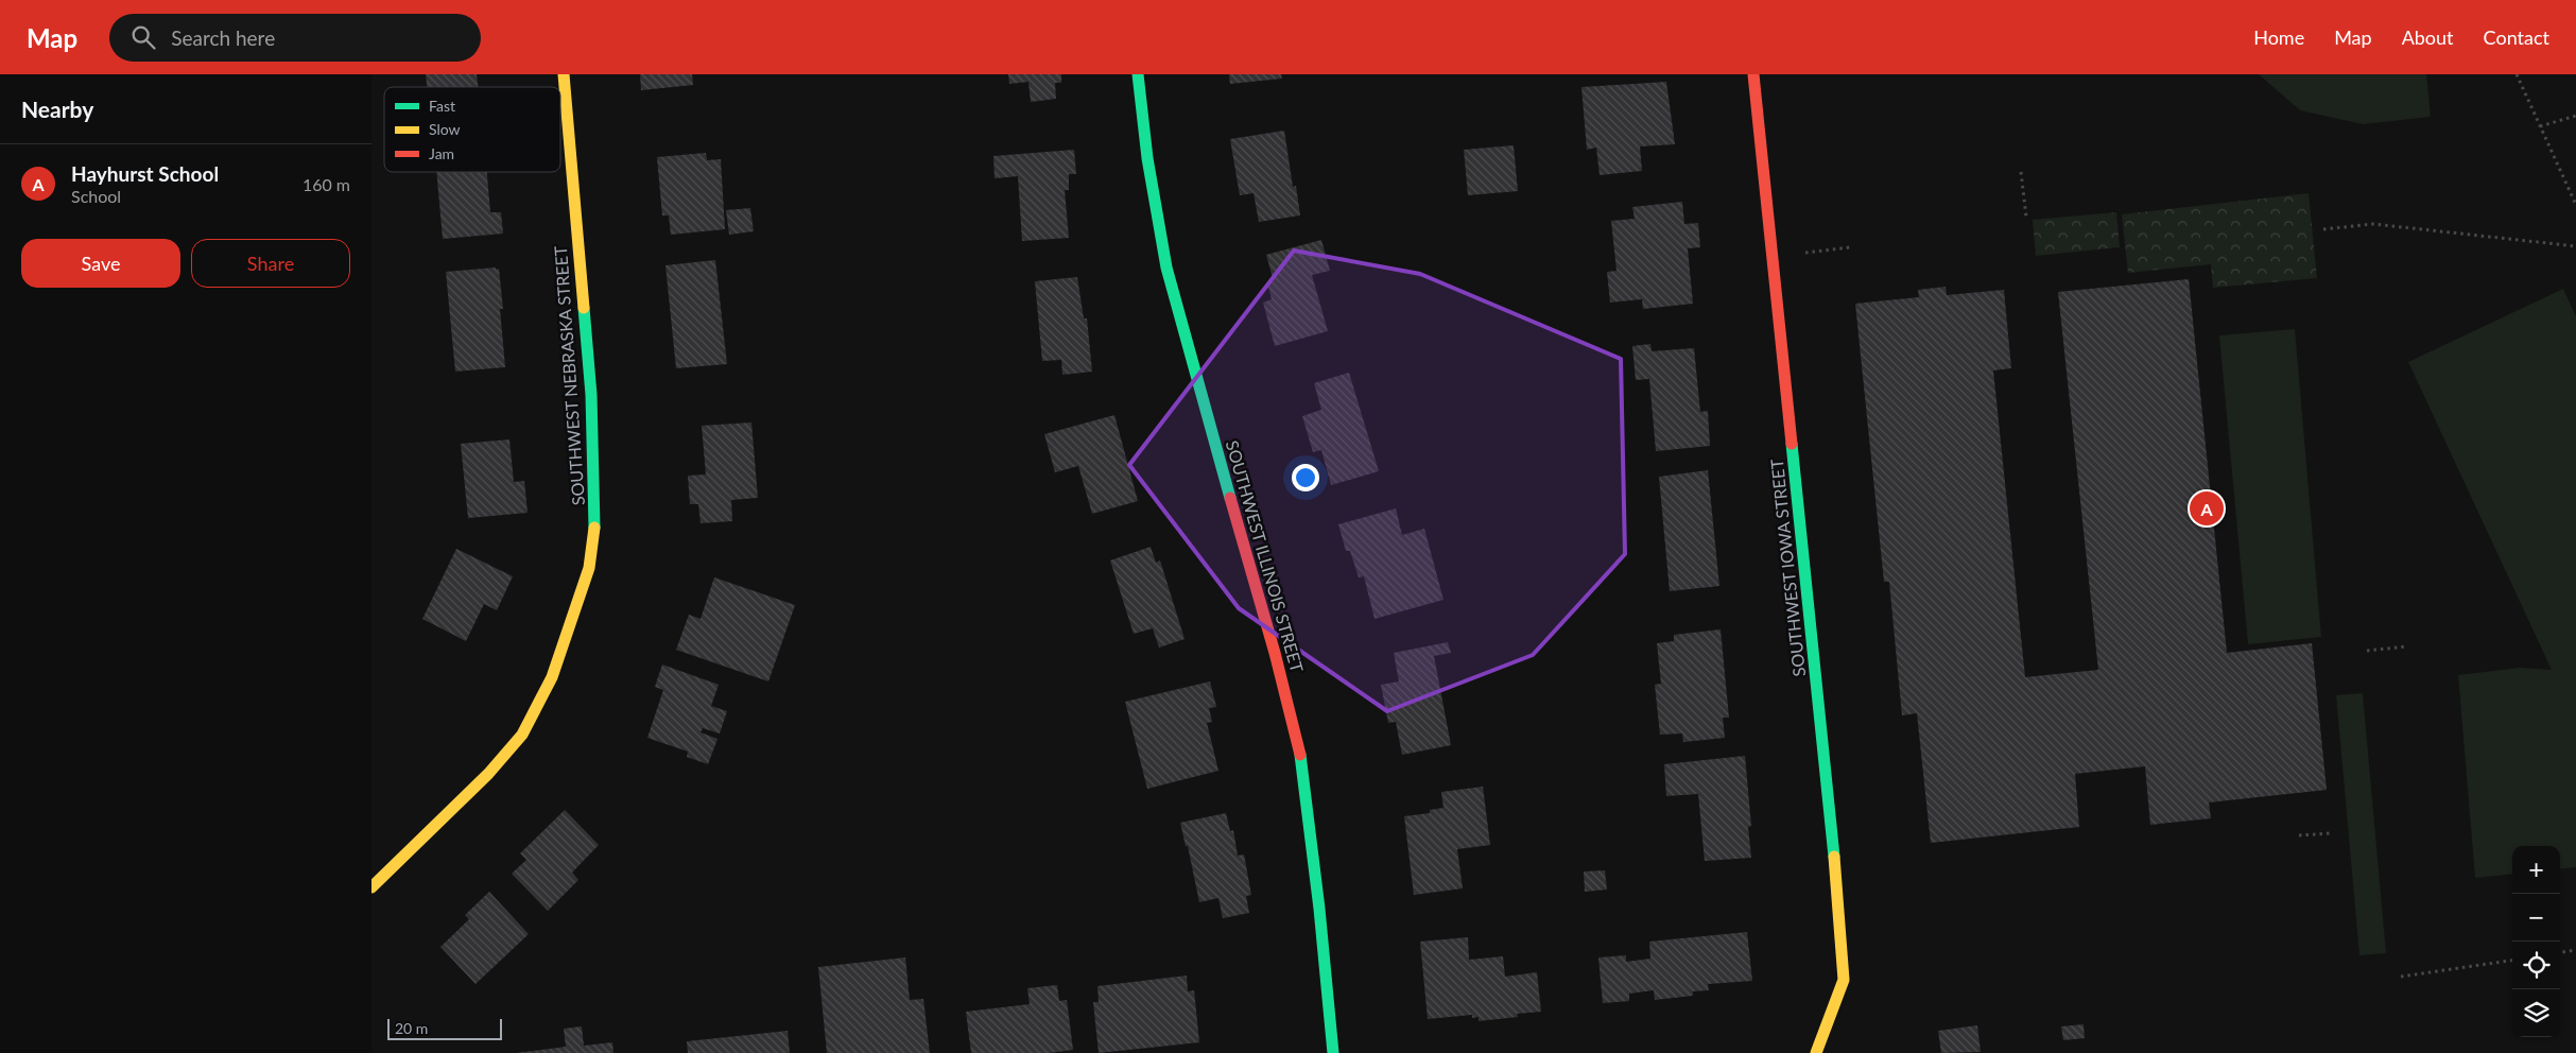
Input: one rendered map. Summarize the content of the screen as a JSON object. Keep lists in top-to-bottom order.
{
  "streets": {
    "street": ["SOUTHWEST NEBRASKA STREET", "SOUTHWEST ILLINOIS STREET", "SOUTHWEST IOWA STREET"]
  },
  "legend": ["Fast", "Slow", "Jam"],
  "scale_bar": "20 m",
  "page": {
    "header": "Map",
    "search": "Search here",
    "nav": [
      "Home",
      "Map",
      "About",
      "Contact"
    ],
    "heading": "Nearby",
    "list": [
      {
        "mark": "A",
        "name": "Hayhurst School",
        "note": "School",
        "value": "160 m"
      }
    ],
    "buttons": ["Save", "Share"],
    "pins": "A",
    "map_buttons": ["+", "−"],
    "scale": "20 m"
  }
}
